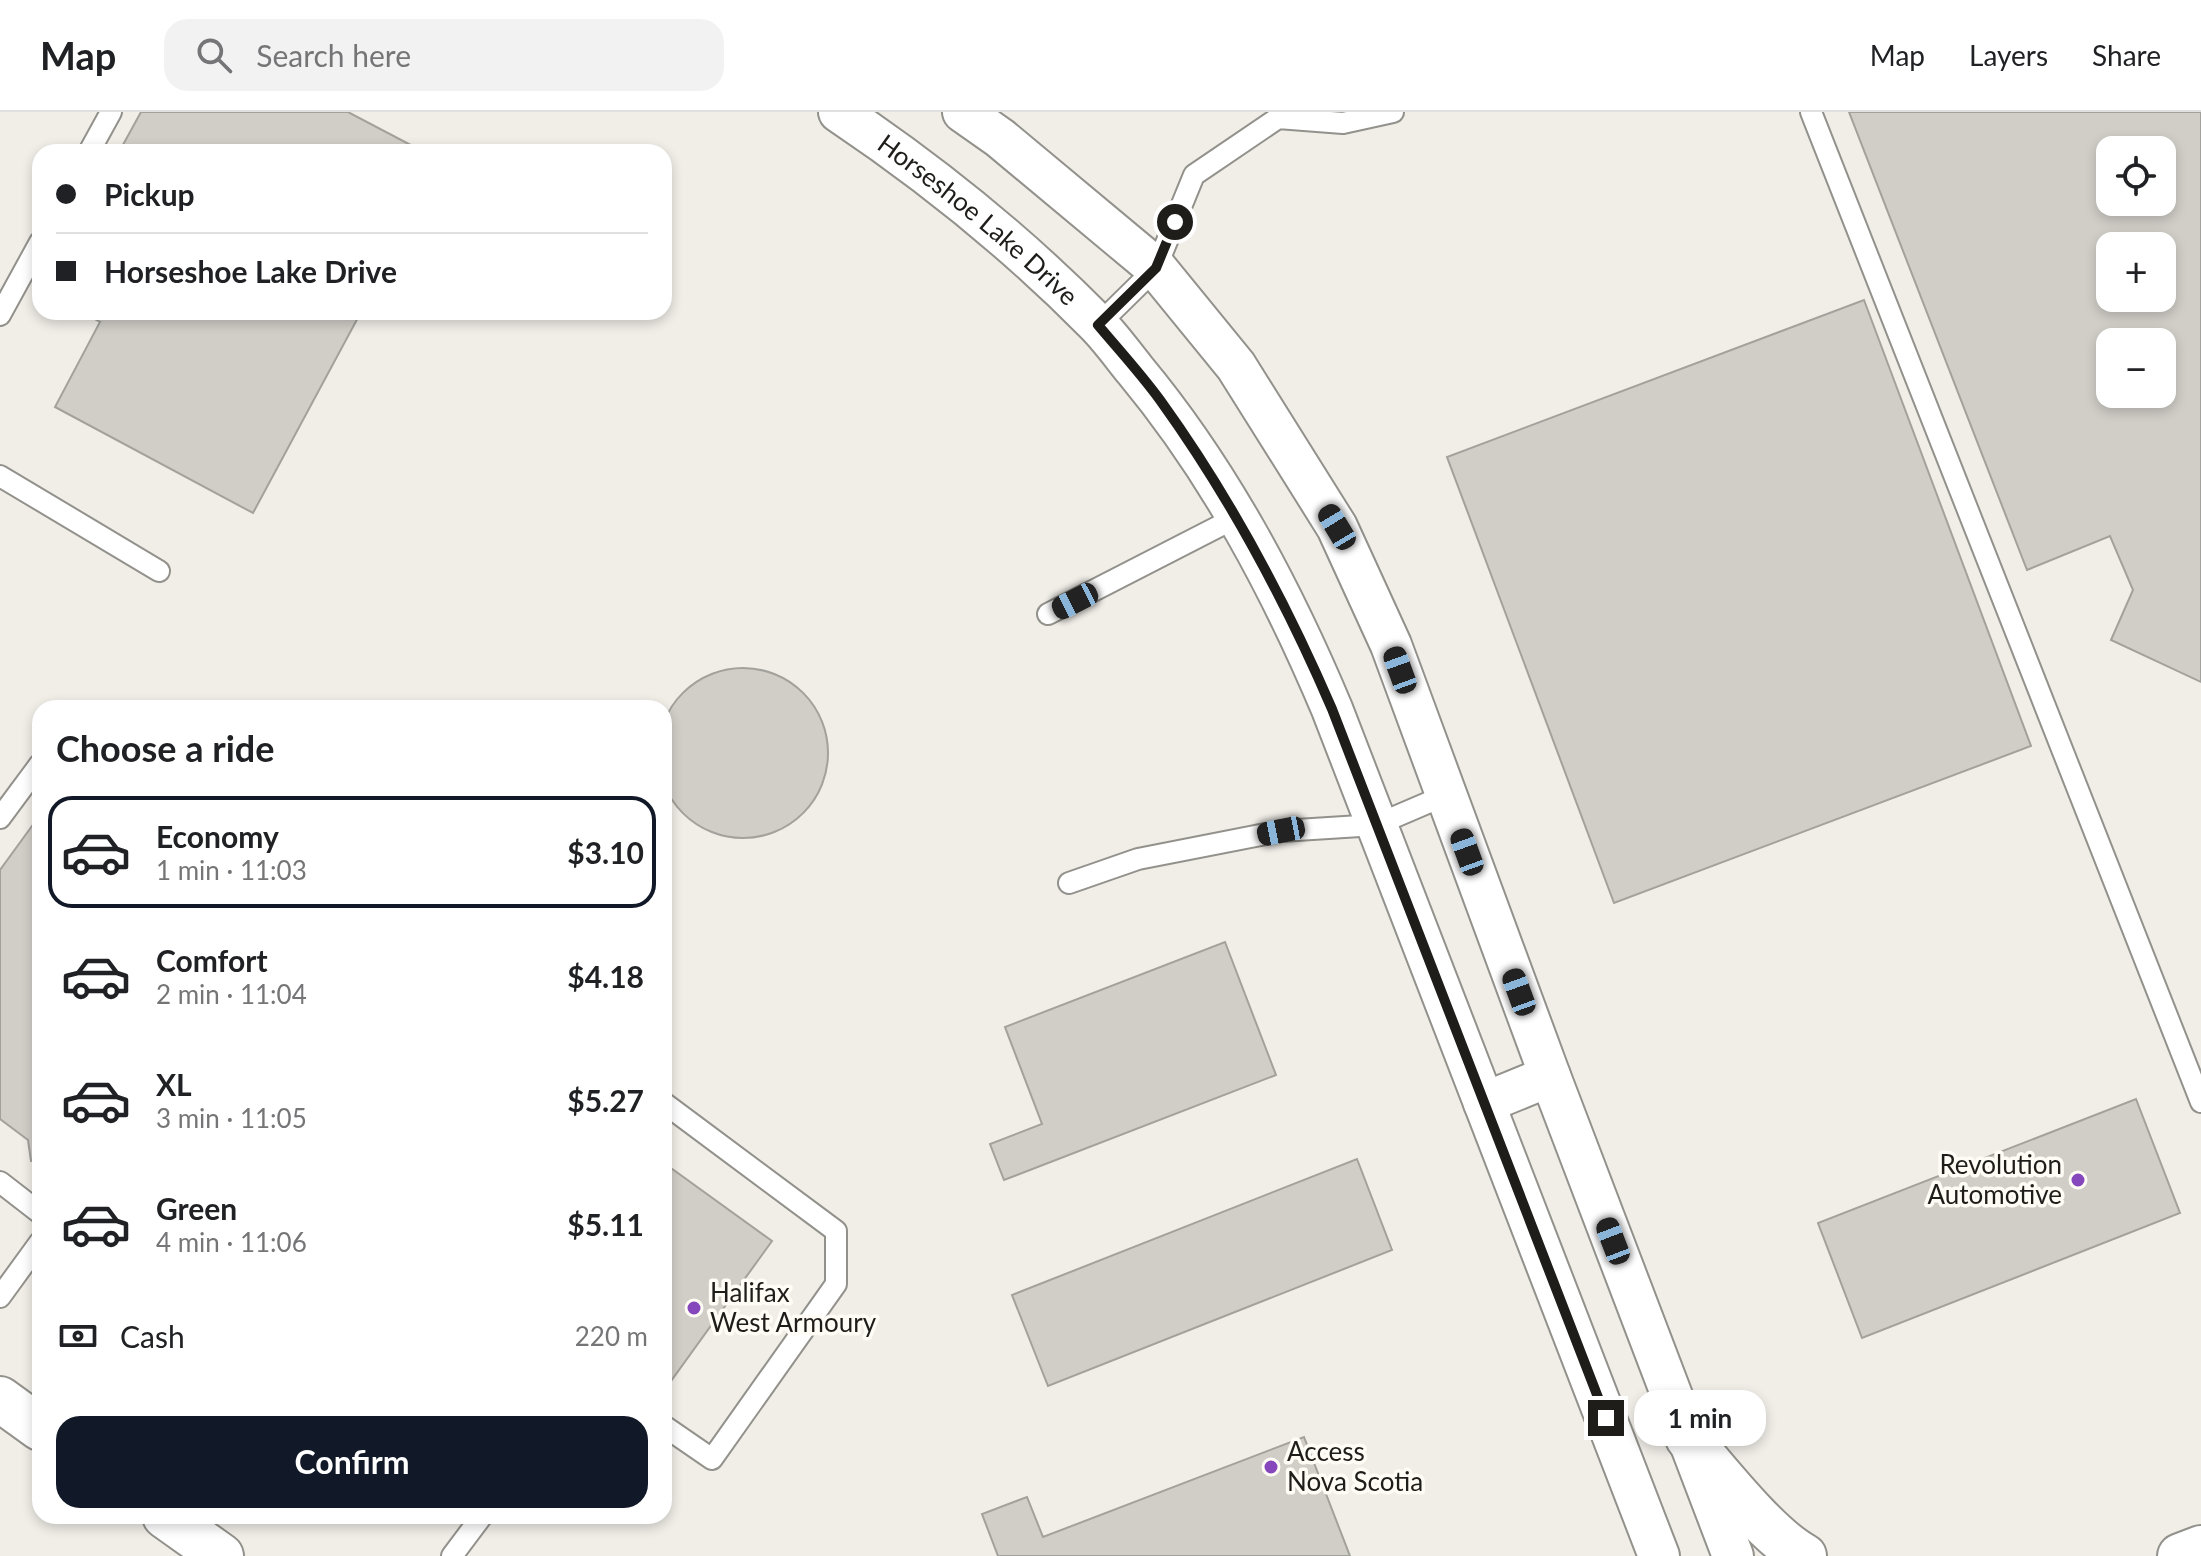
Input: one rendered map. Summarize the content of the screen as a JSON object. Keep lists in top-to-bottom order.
{
  "streets": {
    "street": ["Horseshoe Lake Drive"]
  },
  "places": ["Revolution Automotive", "Halifax West Armoury", "Access Nova Scotia"],
  "page": {
    "header": "Map",
    "search": "Search here",
    "nav": ["Map", "Layers", "Share"],
    "map_buttons": ["+", "−"],
    "banner": ["Pickup", "Horseshoe Lake Drive"],
    "heading": "Choose a ride",
    "list": [
      {
        "name": "Economy",
        "note": "1 min · 11:03",
        "value": "$3.10"
      },
      {
        "name": "Comfort",
        "note": "2 min · 11:04",
        "value": "$4.18"
      },
      {
        "name": "XL",
        "note": "3 min · 11:05",
        "value": "$5.27"
      },
      {
        "name": "Green",
        "note": "4 min · 11:06",
        "value": "$5.11"
      }
    ],
    "pay": ["Cash", "220 m"],
    "bubble": "1 min",
    "buttons": "Confirm"
  }
}
